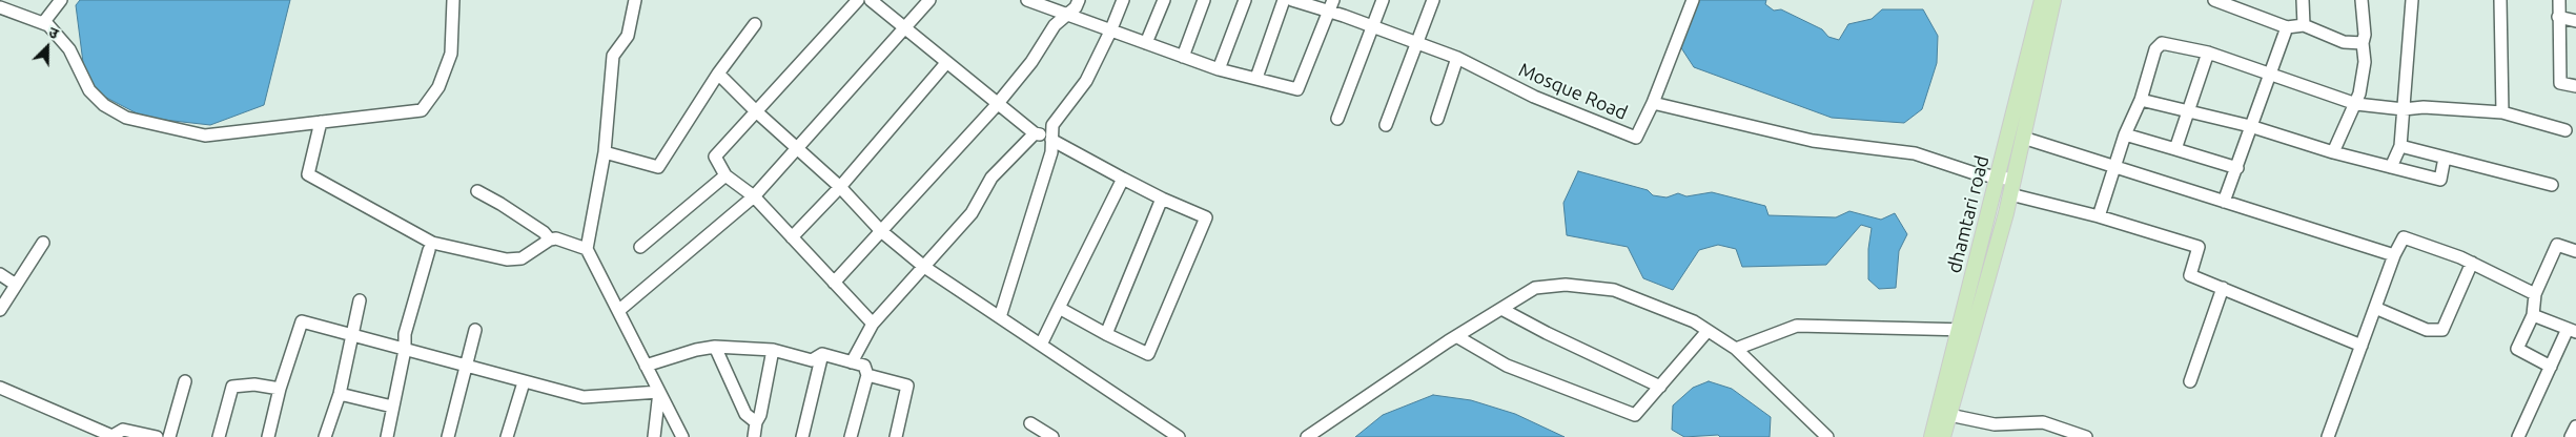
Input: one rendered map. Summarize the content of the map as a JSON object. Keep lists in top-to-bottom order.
{
  "streets": {
    "main road": ["dhamtari road"],
    "street": ["Mosque Road"]
  },
  "crossings": [
    ["Mosque Road", "dhamtari road"]
  ],
  "north": "top right"
}
